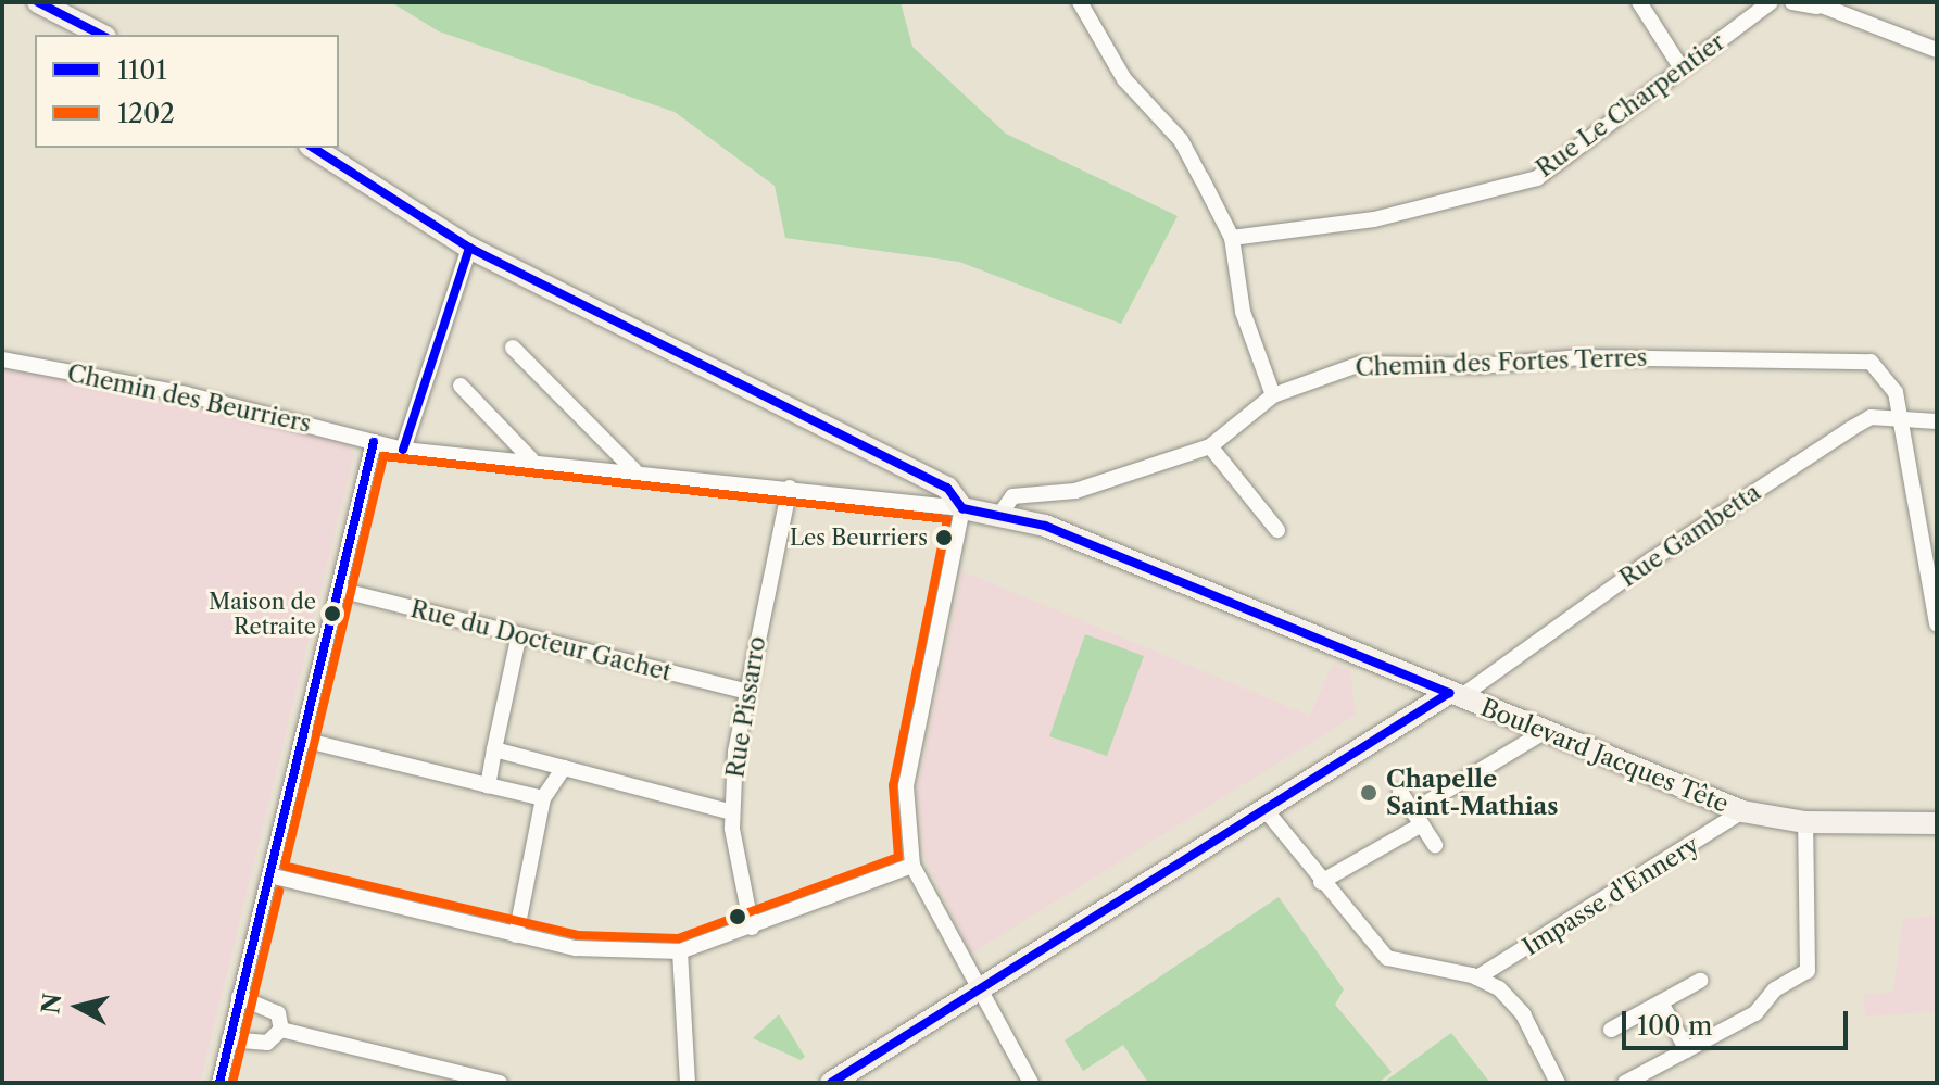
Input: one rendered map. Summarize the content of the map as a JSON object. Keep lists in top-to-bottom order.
{
  "streets": {
    "street": [
      "Rue Le Charpentier",
      "Chemin des Fortes Terres",
      "Chemin des Beurriers",
      "Rue Gambetta",
      "Rue du Docteur Gachet",
      "Rue Pissarro",
      "Boulevard Jacques Tête",
      "Impasse d'Ennery"
    ]
  },
  "crossings": [
    ["Chemin des Fortes Terres", "Rue Gambetta"],
    ["Chemin des Fortes Terres", "Boulevard Jacques Tête"],
    ["Chemin des Beurriers", "Rue Pissarro"],
    ["Chemin des Beurriers", "Boulevard Jacques Tête"],
    ["Rue Gambetta", "Boulevard Jacques Tête"],
    ["Rue du Docteur Gachet", "Rue Pissarro"],
    ["Boulevard Jacques Tête", "Impasse d'Ennery"]
  ],
  "places": ["Les Beurriers", "Maison de Retraite", "Chapelle Saint-Mathias"],
  "lines": ["transit line 1101", "transit line 1202"],
  "legend": ["1101", "1202"],
  "scale_bar": "100 m",
  "north": "left"
}
